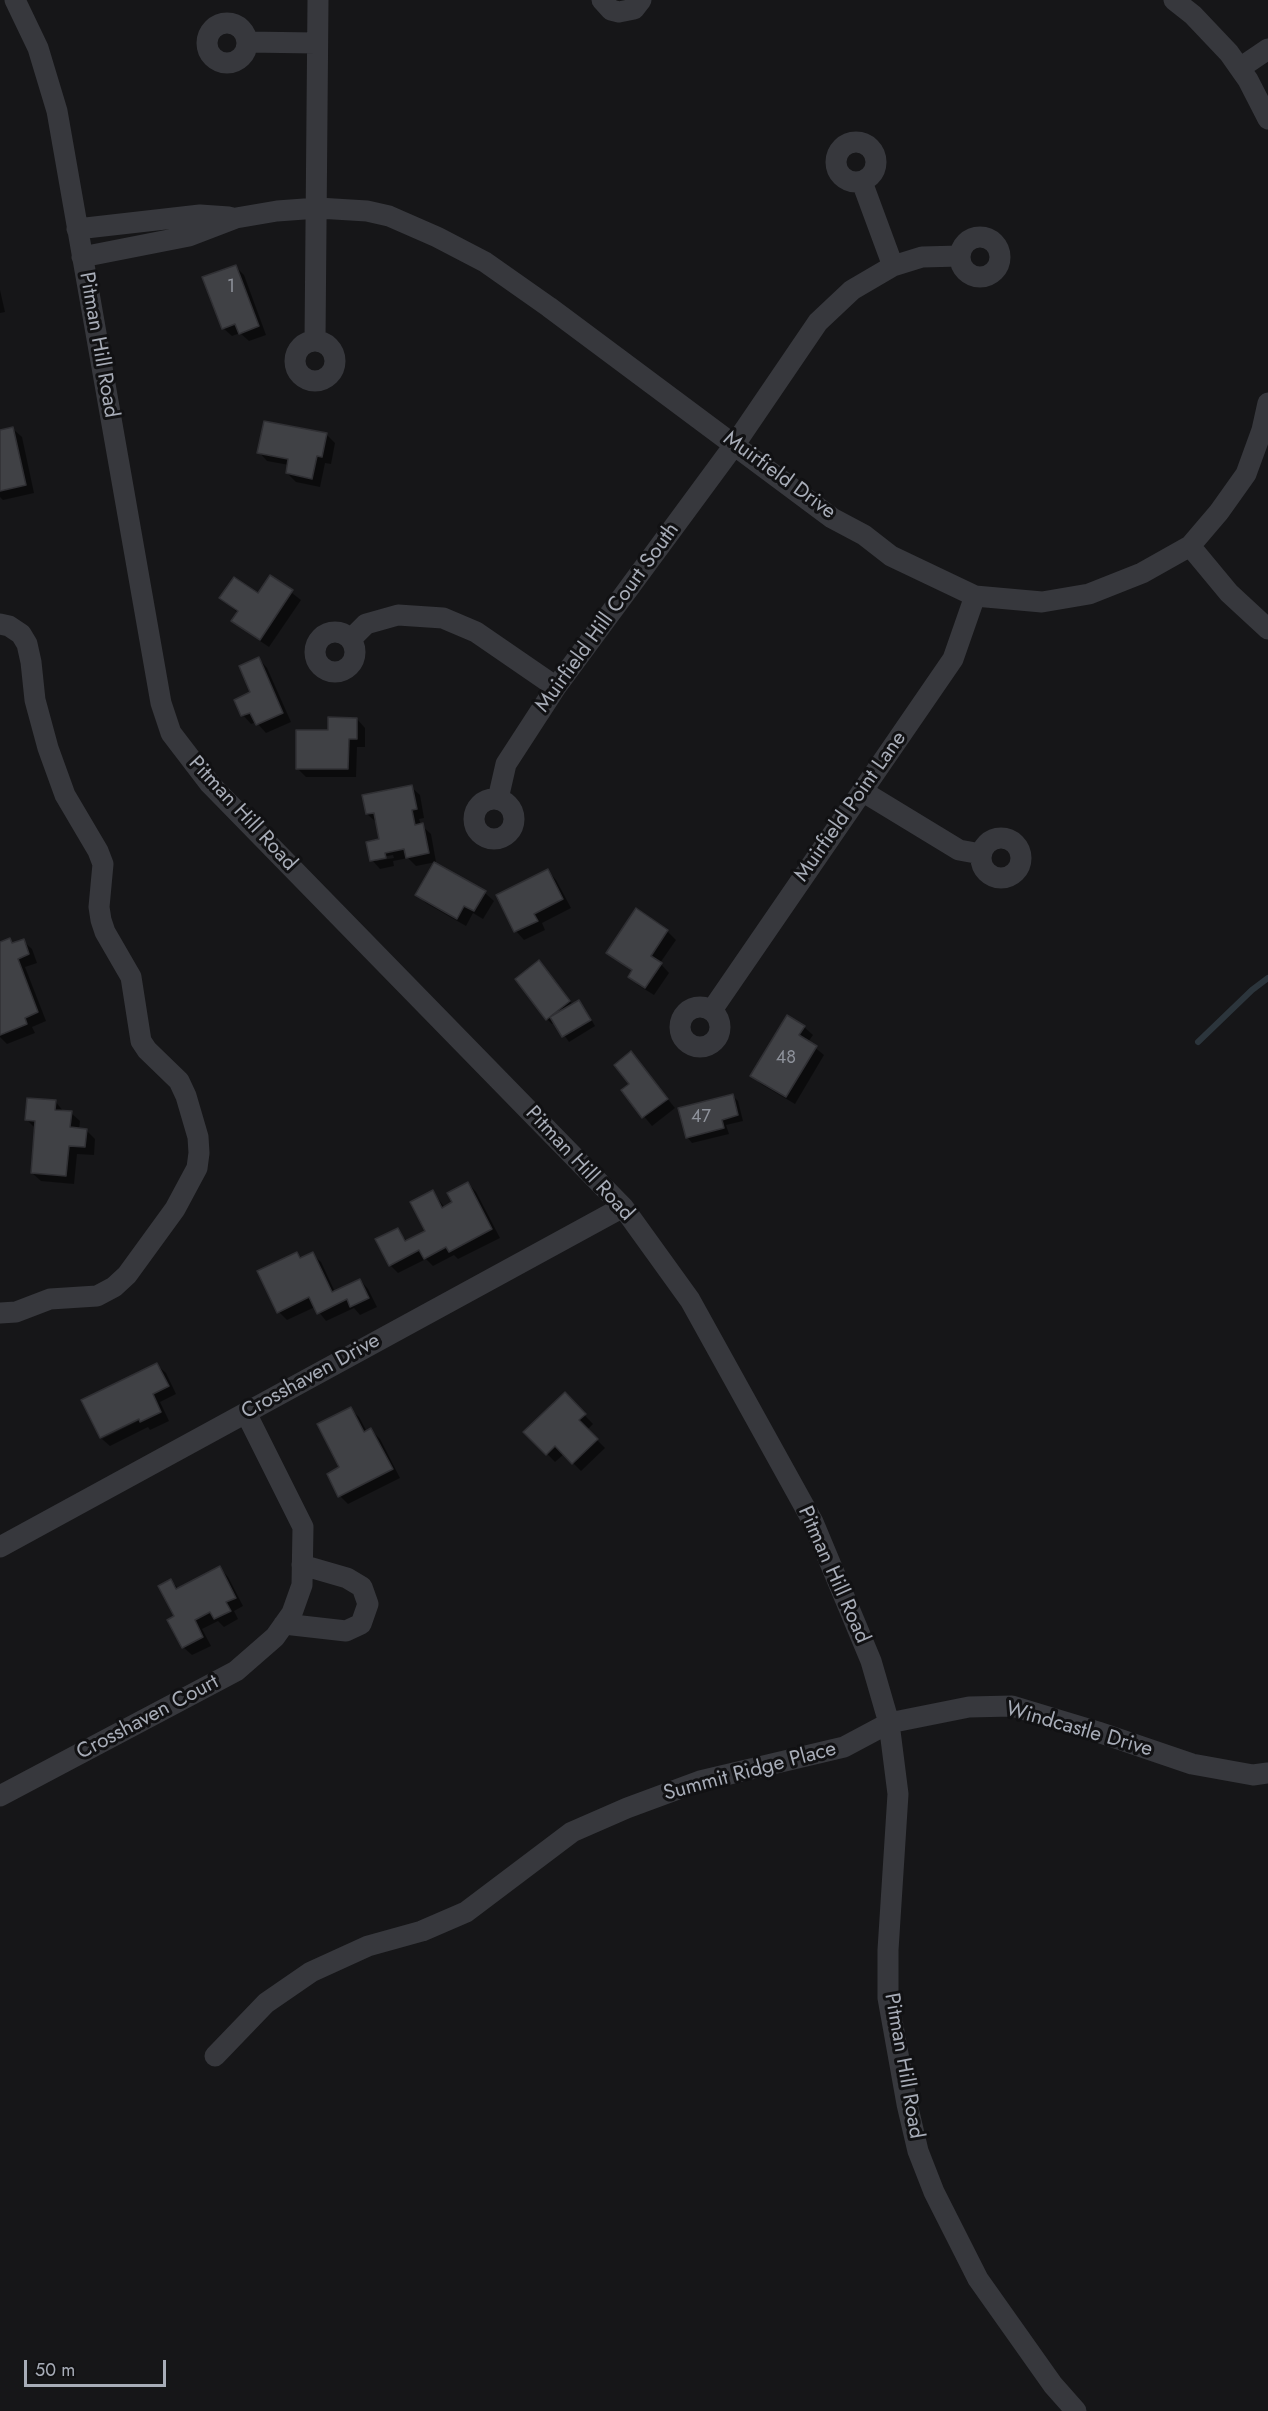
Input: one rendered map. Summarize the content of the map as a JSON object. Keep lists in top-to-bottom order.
{
  "streets": {
    "street": [
      "Pitman Hill Road",
      "Muirfield Drive",
      "Muirfield Hill Court South",
      "Muirfield Point Lane",
      "Crosshaven Drive",
      "Crosshaven Court",
      "Windcastle Drive",
      "Summit Ridge Place"
    ]
  },
  "crossings": [
    ["Pitman Hill Road", "Muirfield Drive"],
    ["Pitman Hill Road", "Crosshaven Drive"],
    ["Pitman Hill Road", "Windcastle Drive"],
    ["Pitman Hill Road", "Summit Ridge Place"],
    ["Muirfield Drive", "Muirfield Hill Court South"],
    ["Muirfield Drive", "Muirfield Point Lane"],
    ["Crosshaven Drive", "Crosshaven Court"],
    ["Windcastle Drive", "Summit Ridge Place"]
  ],
  "house_numbers": ["1", "48", "47"],
  "scale_bar": "50 m"
}
